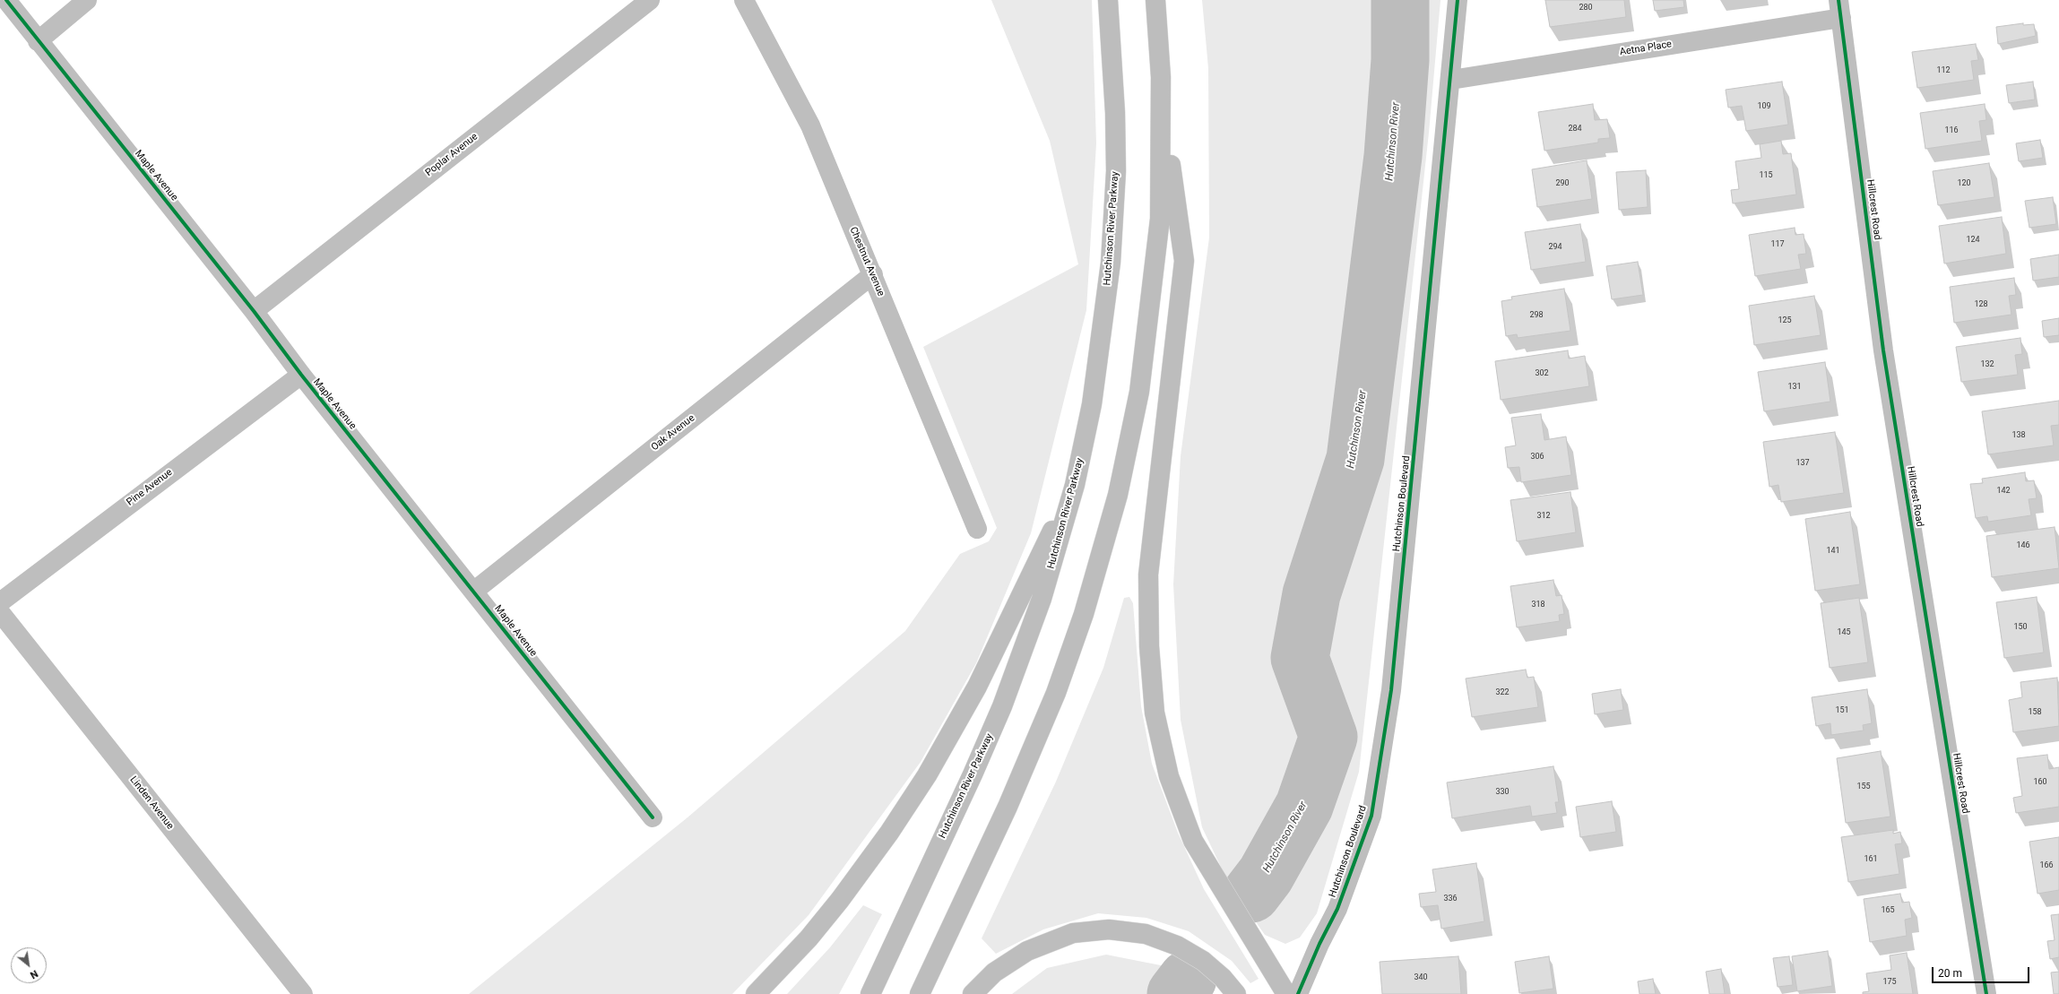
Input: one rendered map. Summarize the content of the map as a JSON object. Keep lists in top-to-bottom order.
{
  "streets": {
    "highway": ["Hutchinson River Parkway"],
    "street": [
      "Aetna Place",
      "Poplar Avenue",
      "Maple Avenue",
      "Hillcrest Road",
      "Chestnut Avenue",
      "Oak Avenue",
      "Pine Avenue",
      "Hutchinson Boulevard",
      "Linden Avenue"
    ]
  },
  "crossings": [
    ["Aetna Place", "Hillcrest Road"],
    ["Aetna Place", "Hutchinson Boulevard"],
    ["Poplar Avenue", "Maple Avenue"],
    ["Maple Avenue", "Oak Avenue"],
    ["Maple Avenue", "Pine Avenue"],
    ["Chestnut Avenue", "Oak Avenue"]
  ],
  "water": ["Hutchinson River"],
  "house_numbers": [
    "280",
    "112",
    "109",
    "284",
    "116",
    "115",
    "290",
    "120",
    "124",
    "117",
    "294",
    "128",
    "298",
    "125",
    "132",
    "302",
    "131",
    "138",
    "306",
    "137",
    "142",
    "312",
    "146",
    "141",
    "318",
    "150",
    "145",
    "322",
    "151",
    "158",
    "160",
    "155",
    "330",
    "161",
    "166",
    "336",
    "165",
    "340",
    "175"
  ],
  "scale_bar": "20 m",
  "north": "bottom right"
}
